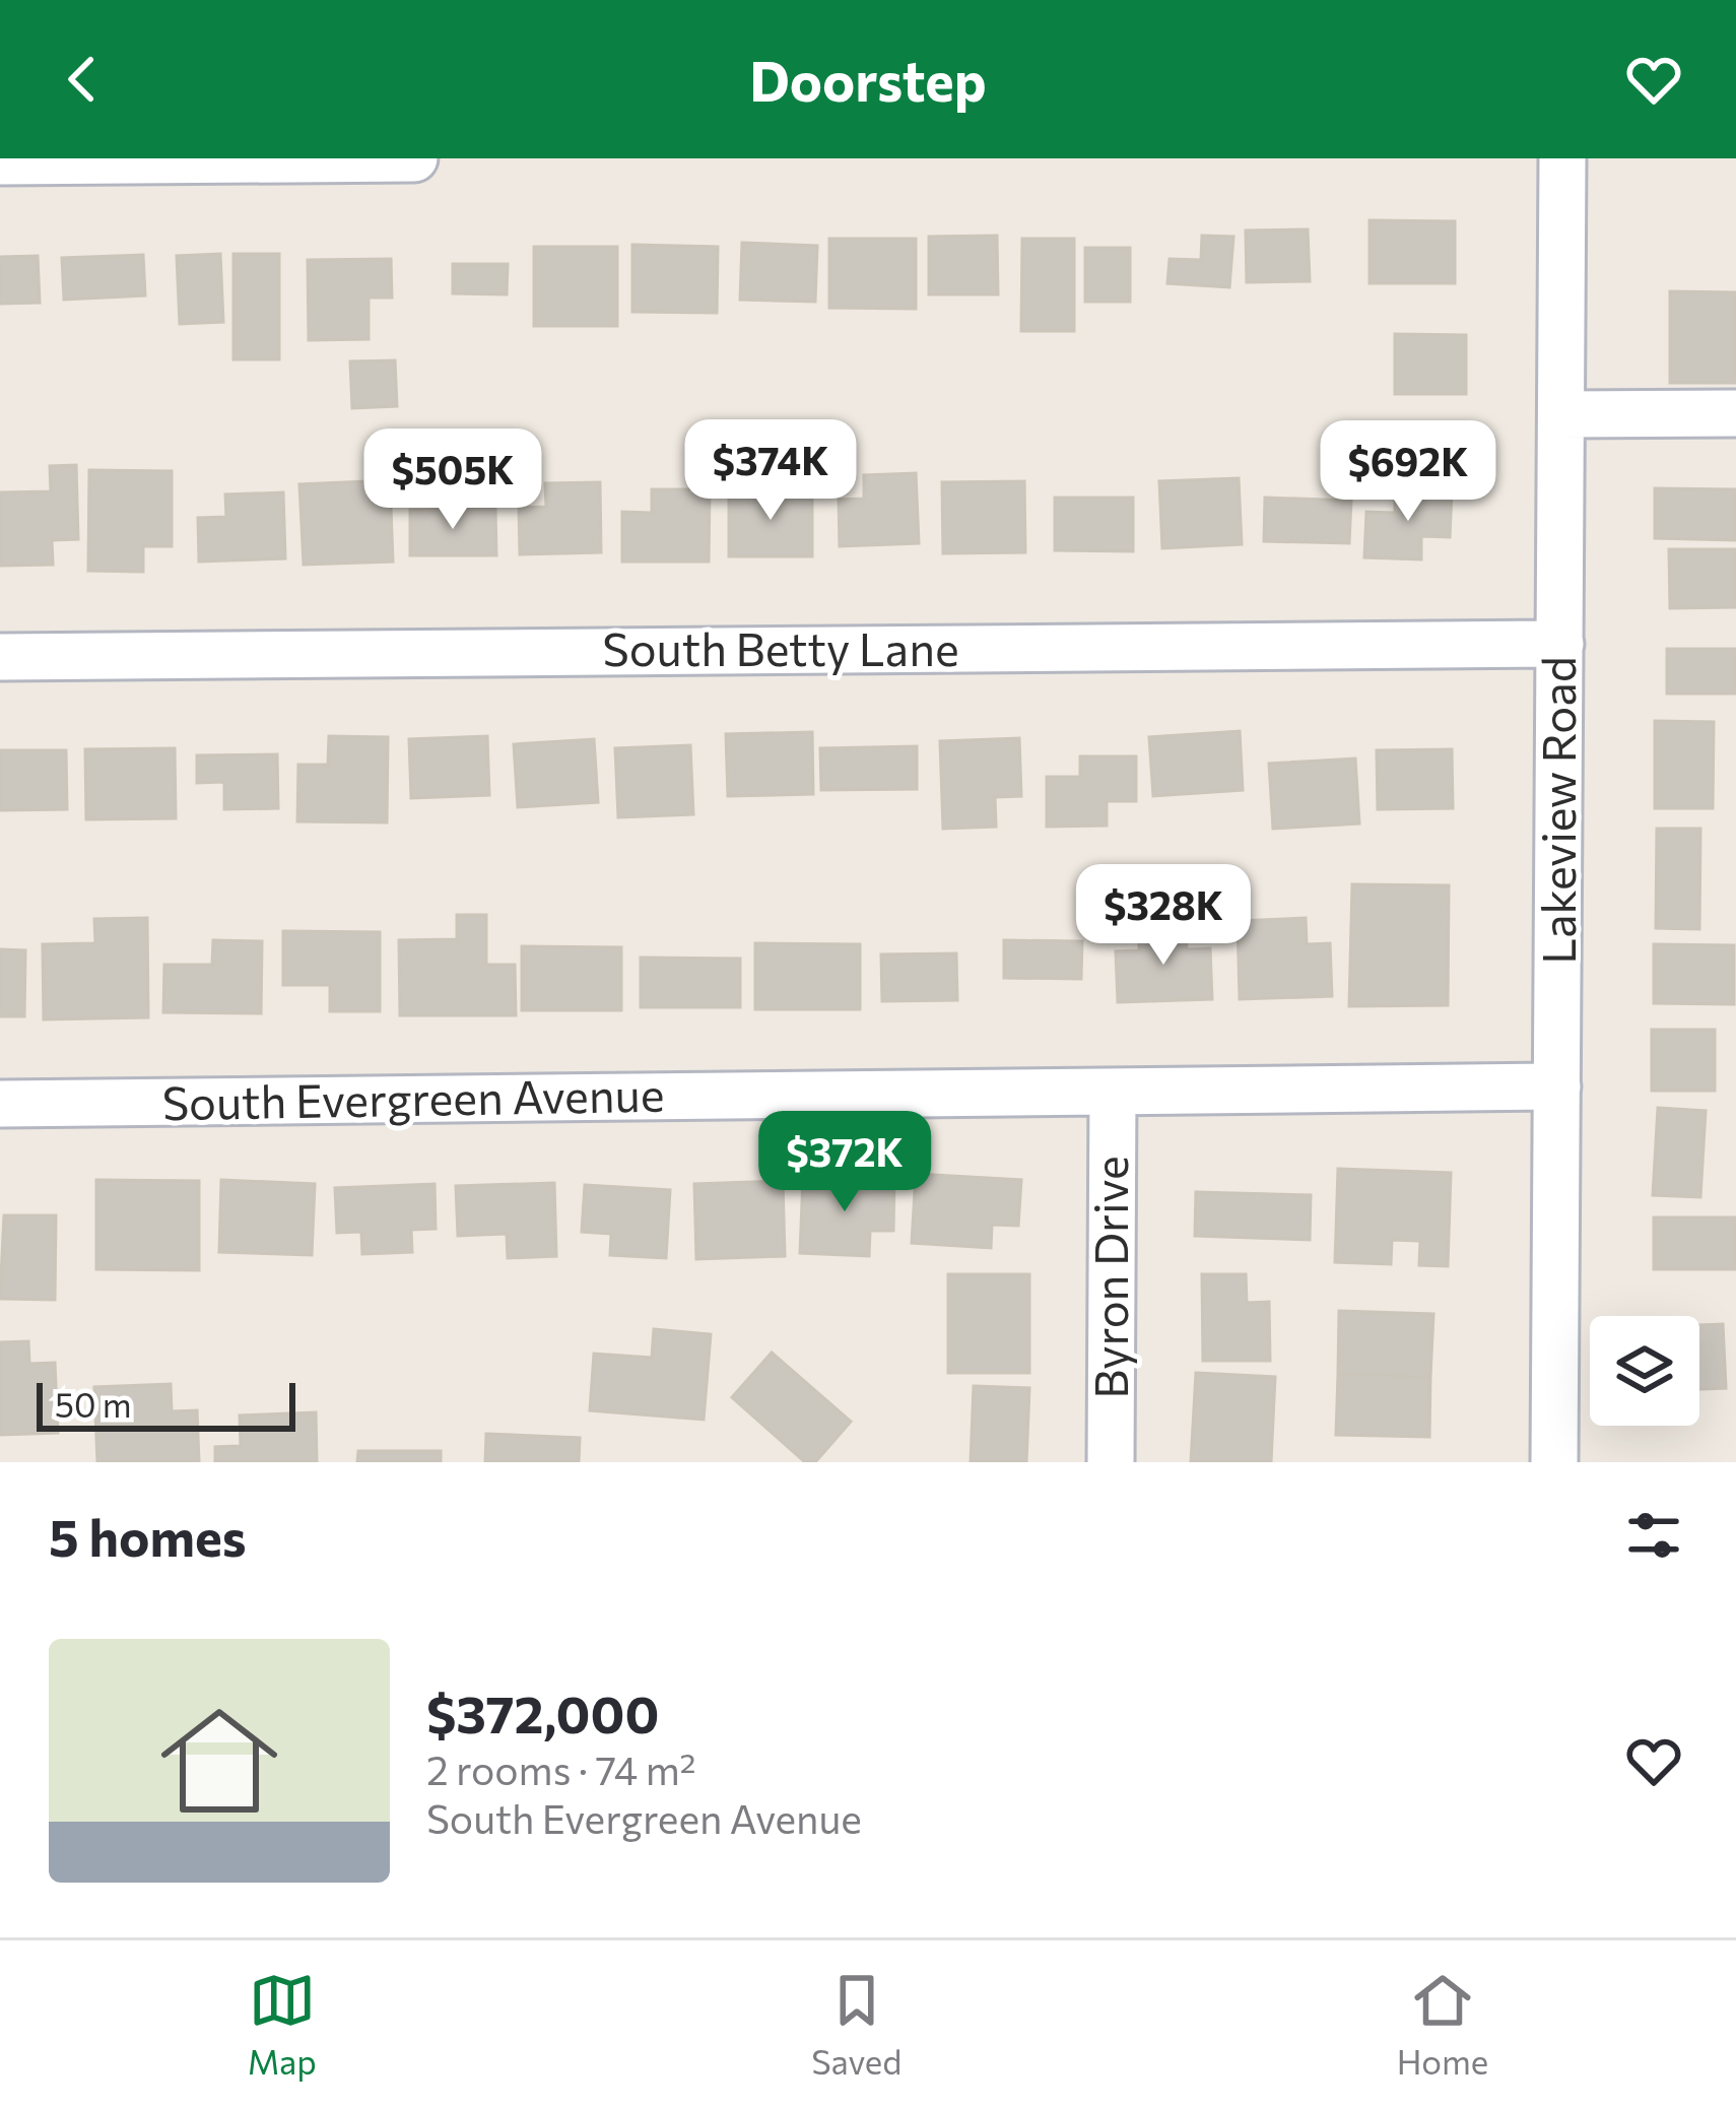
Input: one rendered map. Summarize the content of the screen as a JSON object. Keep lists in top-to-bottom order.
{
  "streets": {
    "street": [
      "South Betty Lane",
      "Lakeview Road",
      "South Evergreen Avenue",
      "Byron Drive"
    ]
  },
  "crossings": [
    ["South Betty Lane", "Lakeview Road"],
    ["Lakeview Road", "South Evergreen Avenue"],
    ["South Evergreen Avenue", "Byron Drive"]
  ],
  "scale_bar": "50 m",
  "page": {
    "header": "Doorstep",
    "price": [
      "$374K",
      "$692K",
      "$505K",
      "$328K",
      "$372K"
    ],
    "scale": "50 m",
    "heading": "5 homes",
    "list": [
      {
        "name": "$372,000",
        "note": "2 rooms · 74 m² · South Evergreen Avenue"
      }
    ],
    "tabs": ["Map", "Saved", "Home"]
  }
}
